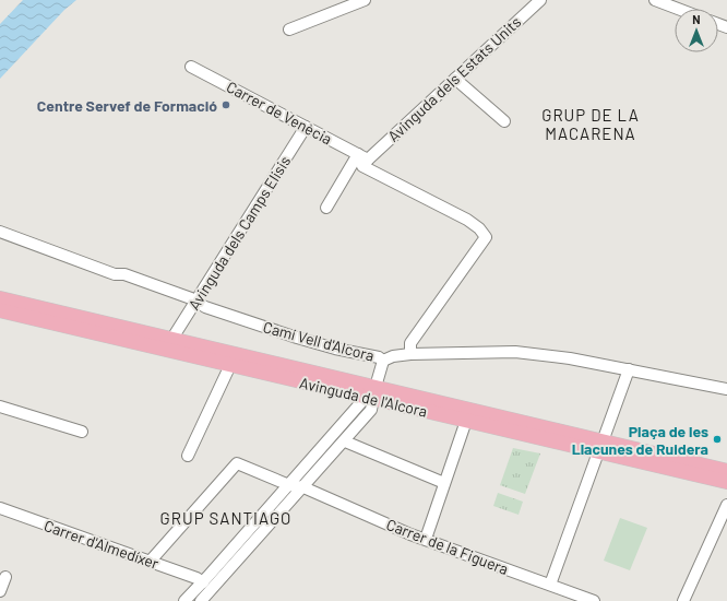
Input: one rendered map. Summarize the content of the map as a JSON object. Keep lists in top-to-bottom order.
{
  "streets": {
    "main road": ["Avinguda de l'Alcora"],
    "street": [
      "Avinguda dels Estats Units",
      "Carrer de Venècia",
      "Avinguda dels Camps Elisis",
      "Camí Vell d'Alcora",
      "Carrer d'Almedíxer",
      "Carrer de la Figuera"
    ]
  },
  "crossings": [
    ["Avinguda dels Estats Units", "Carrer de Venècia"],
    ["Carrer de Venècia", "Avinguda dels Camps Elisis"],
    ["Avinguda dels Camps Elisis", "Camí Vell d'Alcora"],
    ["Avinguda dels Camps Elisis", "Avinguda de l'Alcora"],
    ["Carrer d'Almedíxer", "Carrer de la Figuera"]
  ],
  "districts": ["GRUP DE LA MACARENA", "GRUP SANTIAGO"],
  "places": ["Centre Servef de Formació", "Plaça de les Llacunes de Ruidera"],
  "north": "top"
}
